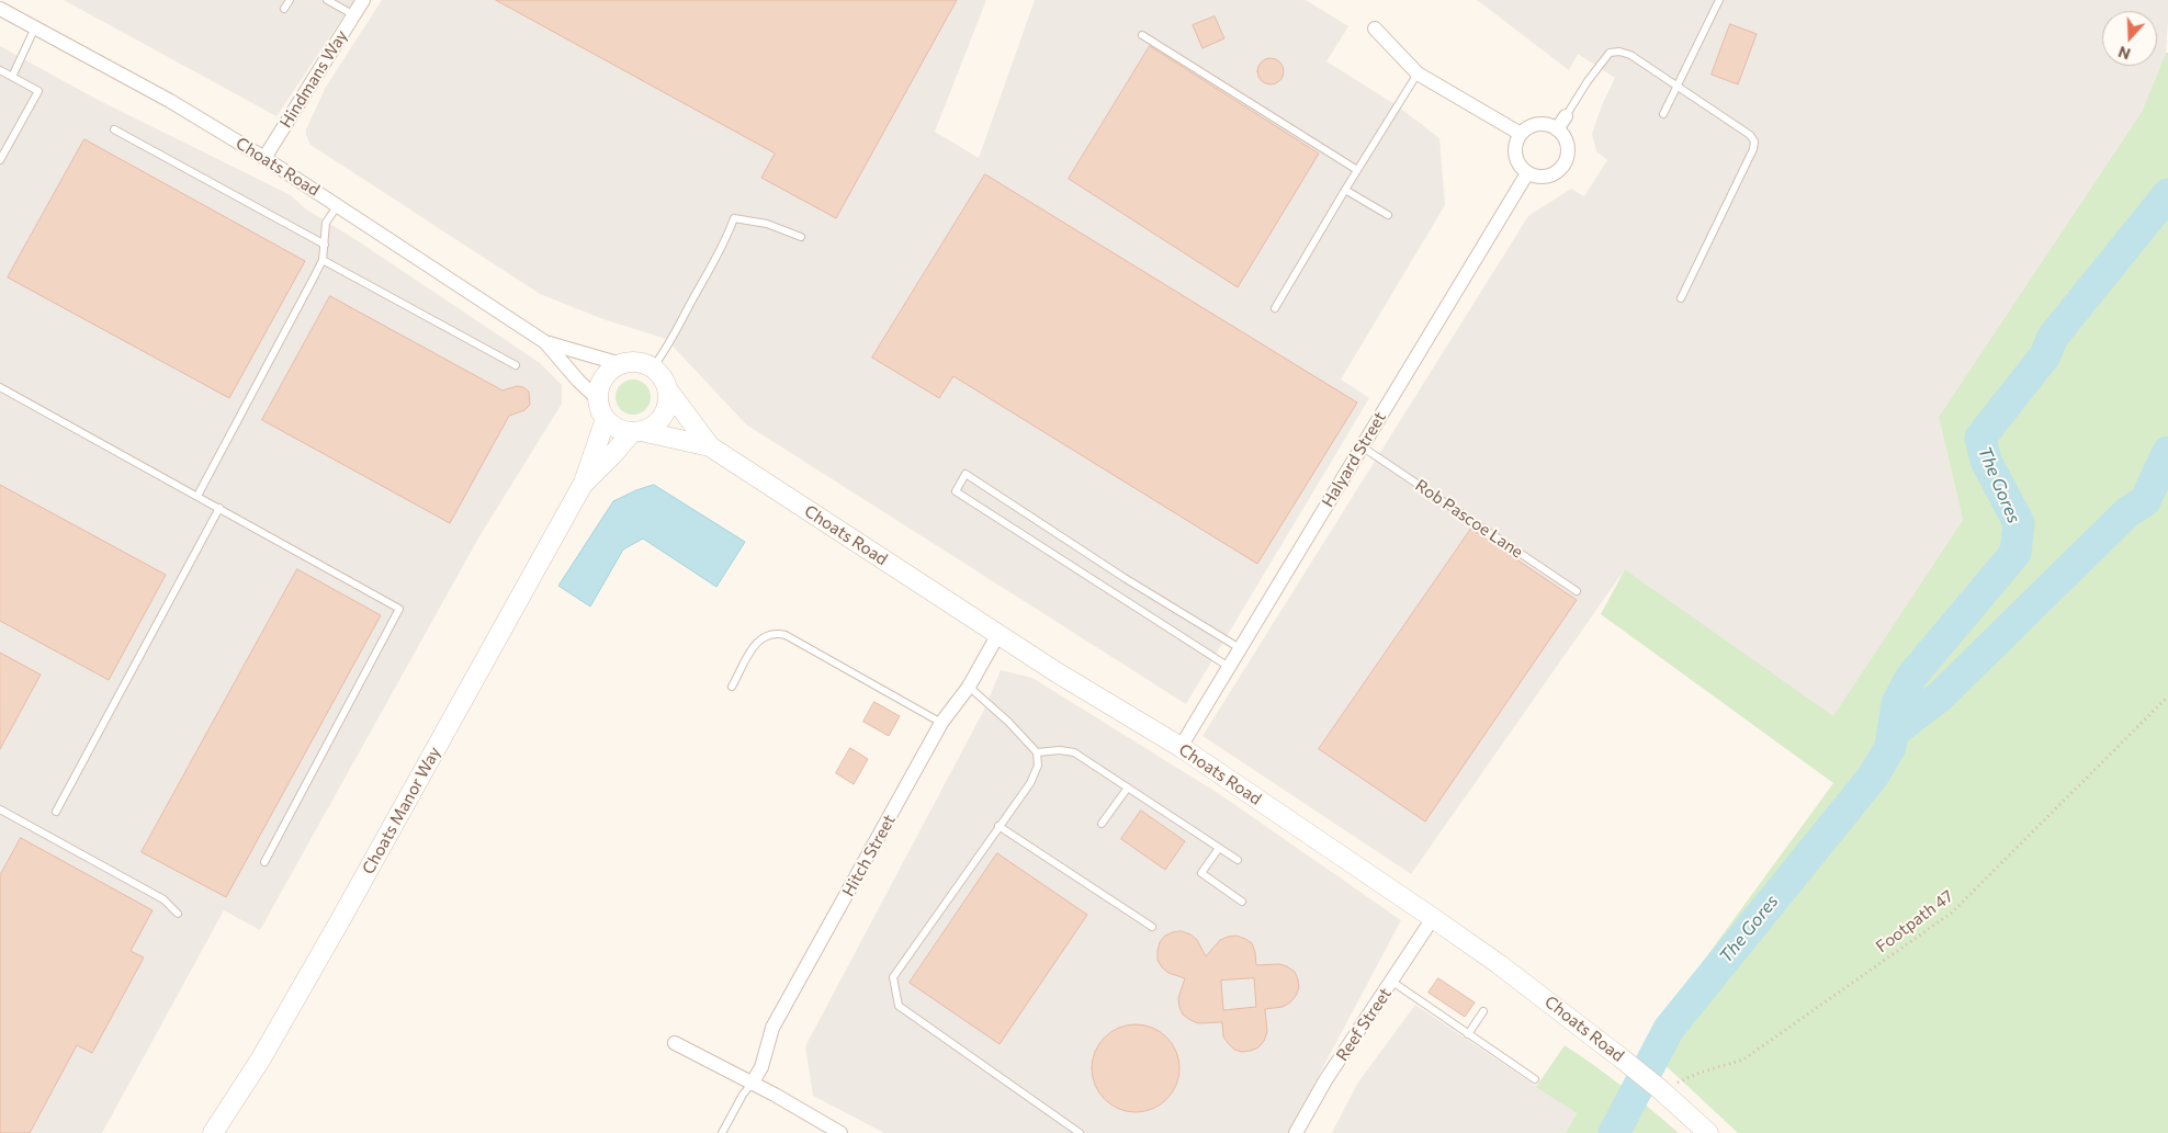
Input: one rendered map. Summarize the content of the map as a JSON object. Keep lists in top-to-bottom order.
{
  "streets": {
    "street": [
      "Hindmans Way",
      "Choats Road",
      "Halyard Street",
      "Choats Manor Way",
      "Hitch Street",
      "Reef Street"
    ],
    "lane": ["Rob Pascoe Lane"],
    "path": ["Footpath 47"]
  },
  "crossings": [
    ["Hindmans Way", "Choats Road"],
    ["Choats Road", "Halyard Street"],
    ["Choats Road", "Choats Manor Way"],
    ["Choats Road", "Hitch Street"],
    ["Choats Road", "Footpath 47"],
    ["Choats Road", "Reef Street"],
    ["Halyard Street", "Rob Pascoe Lane"]
  ],
  "water": ["The Gores"],
  "north": "bottom"
}
